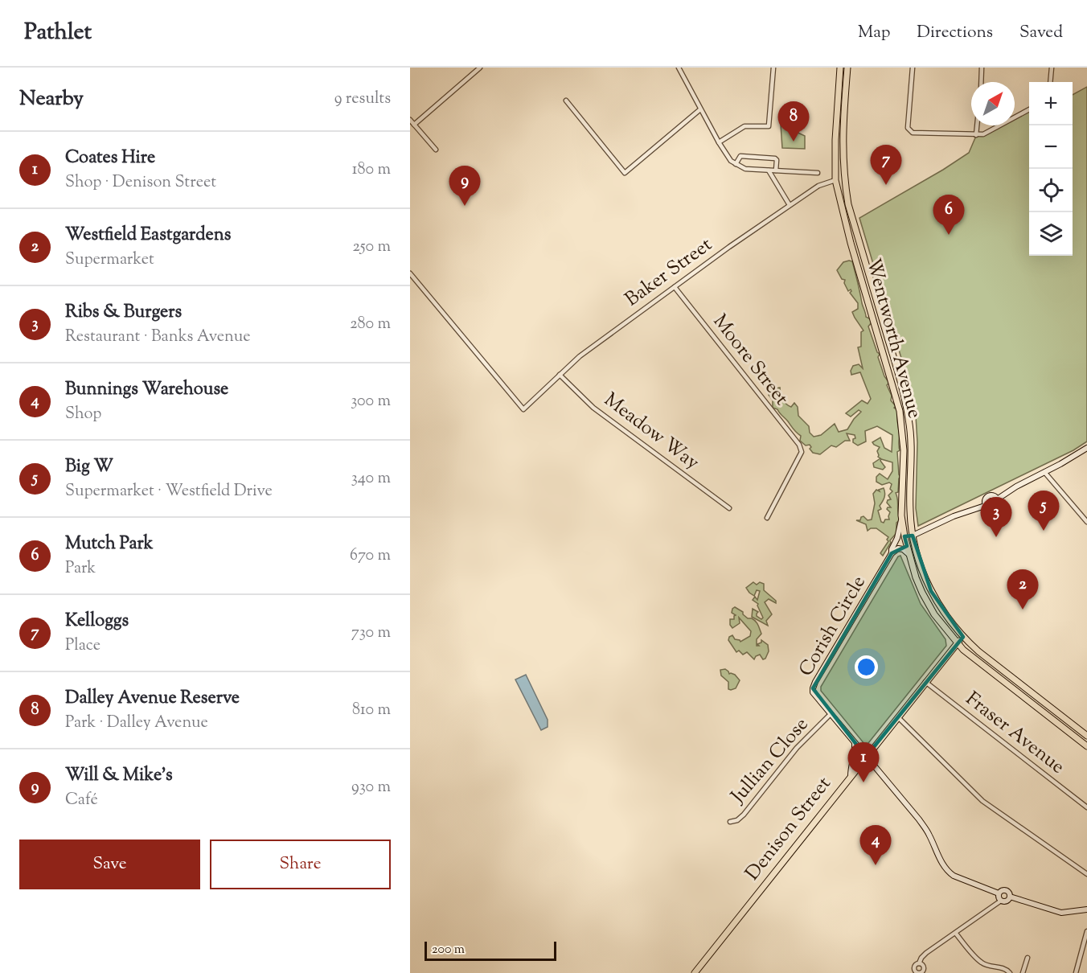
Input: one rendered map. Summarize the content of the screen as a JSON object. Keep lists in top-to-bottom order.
{
  "streets": {
    "main road": ["Baker Street", "Wentworth Avenue", "Denison Street"],
    "street": [
      "Moore Street",
      "Meadow Way",
      "Corish Circle",
      "Fraser Avenue",
      "Jullian Close"
    ]
  },
  "crossings": [
    ["Baker Street", "Wentworth Avenue"],
    ["Baker Street", "Moore Street"],
    ["Baker Street", "Meadow Way"],
    ["Wentworth Avenue", "Corish Circle"],
    ["Wentworth Avenue", "Denison Street"],
    ["Corish Circle", "Jullian Close"],
    ["Corish Circle", "Denison Street"],
    ["Fraser Avenue", "Denison Street"]
  ],
  "scale_bar": "200 m",
  "north": "top right",
  "page": {
    "header": "Pathlet",
    "nav": ["Map", "Directions", "Saved"],
    "heading": ["Nearby", "9 results"],
    "map_buttons": ["+", "−"],
    "pins": [
      "8",
      "7",
      "9",
      "6",
      "5",
      "3",
      "2",
      "1",
      "4"
    ],
    "list": [
      {
        "mark": "1",
        "name": "Coates Hire",
        "note": "Shop · Denison Street",
        "value": "180 m"
      },
      {
        "mark": "2",
        "name": "Westfield Eastgardens",
        "note": "Supermarket",
        "value": "250 m"
      },
      {
        "mark": "3",
        "name": "Ribs & Burgers",
        "note": "Restaurant · Banks Avenue",
        "value": "280 m"
      },
      {
        "mark": "4",
        "name": "Bunnings Warehouse",
        "note": "Shop",
        "value": "300 m"
      },
      {
        "mark": "5",
        "name": "Big W",
        "note": "Supermarket · Westfield Drive",
        "value": "340 m"
      },
      {
        "mark": "6",
        "name": "Mutch Park",
        "note": "Park",
        "value": "670 m"
      },
      {
        "mark": "7",
        "name": "Kelloggs",
        "note": "Place",
        "value": "730 m"
      },
      {
        "mark": "8",
        "name": "Dalley Avenue Reserve",
        "note": "Park · Dalley Avenue",
        "value": "810 m"
      },
      {
        "mark": "9",
        "name": "Will & Mike's",
        "note": "Café",
        "value": "930 m"
      }
    ],
    "buttons": ["Save", "Share"],
    "scale": "200 m"
  }
}
